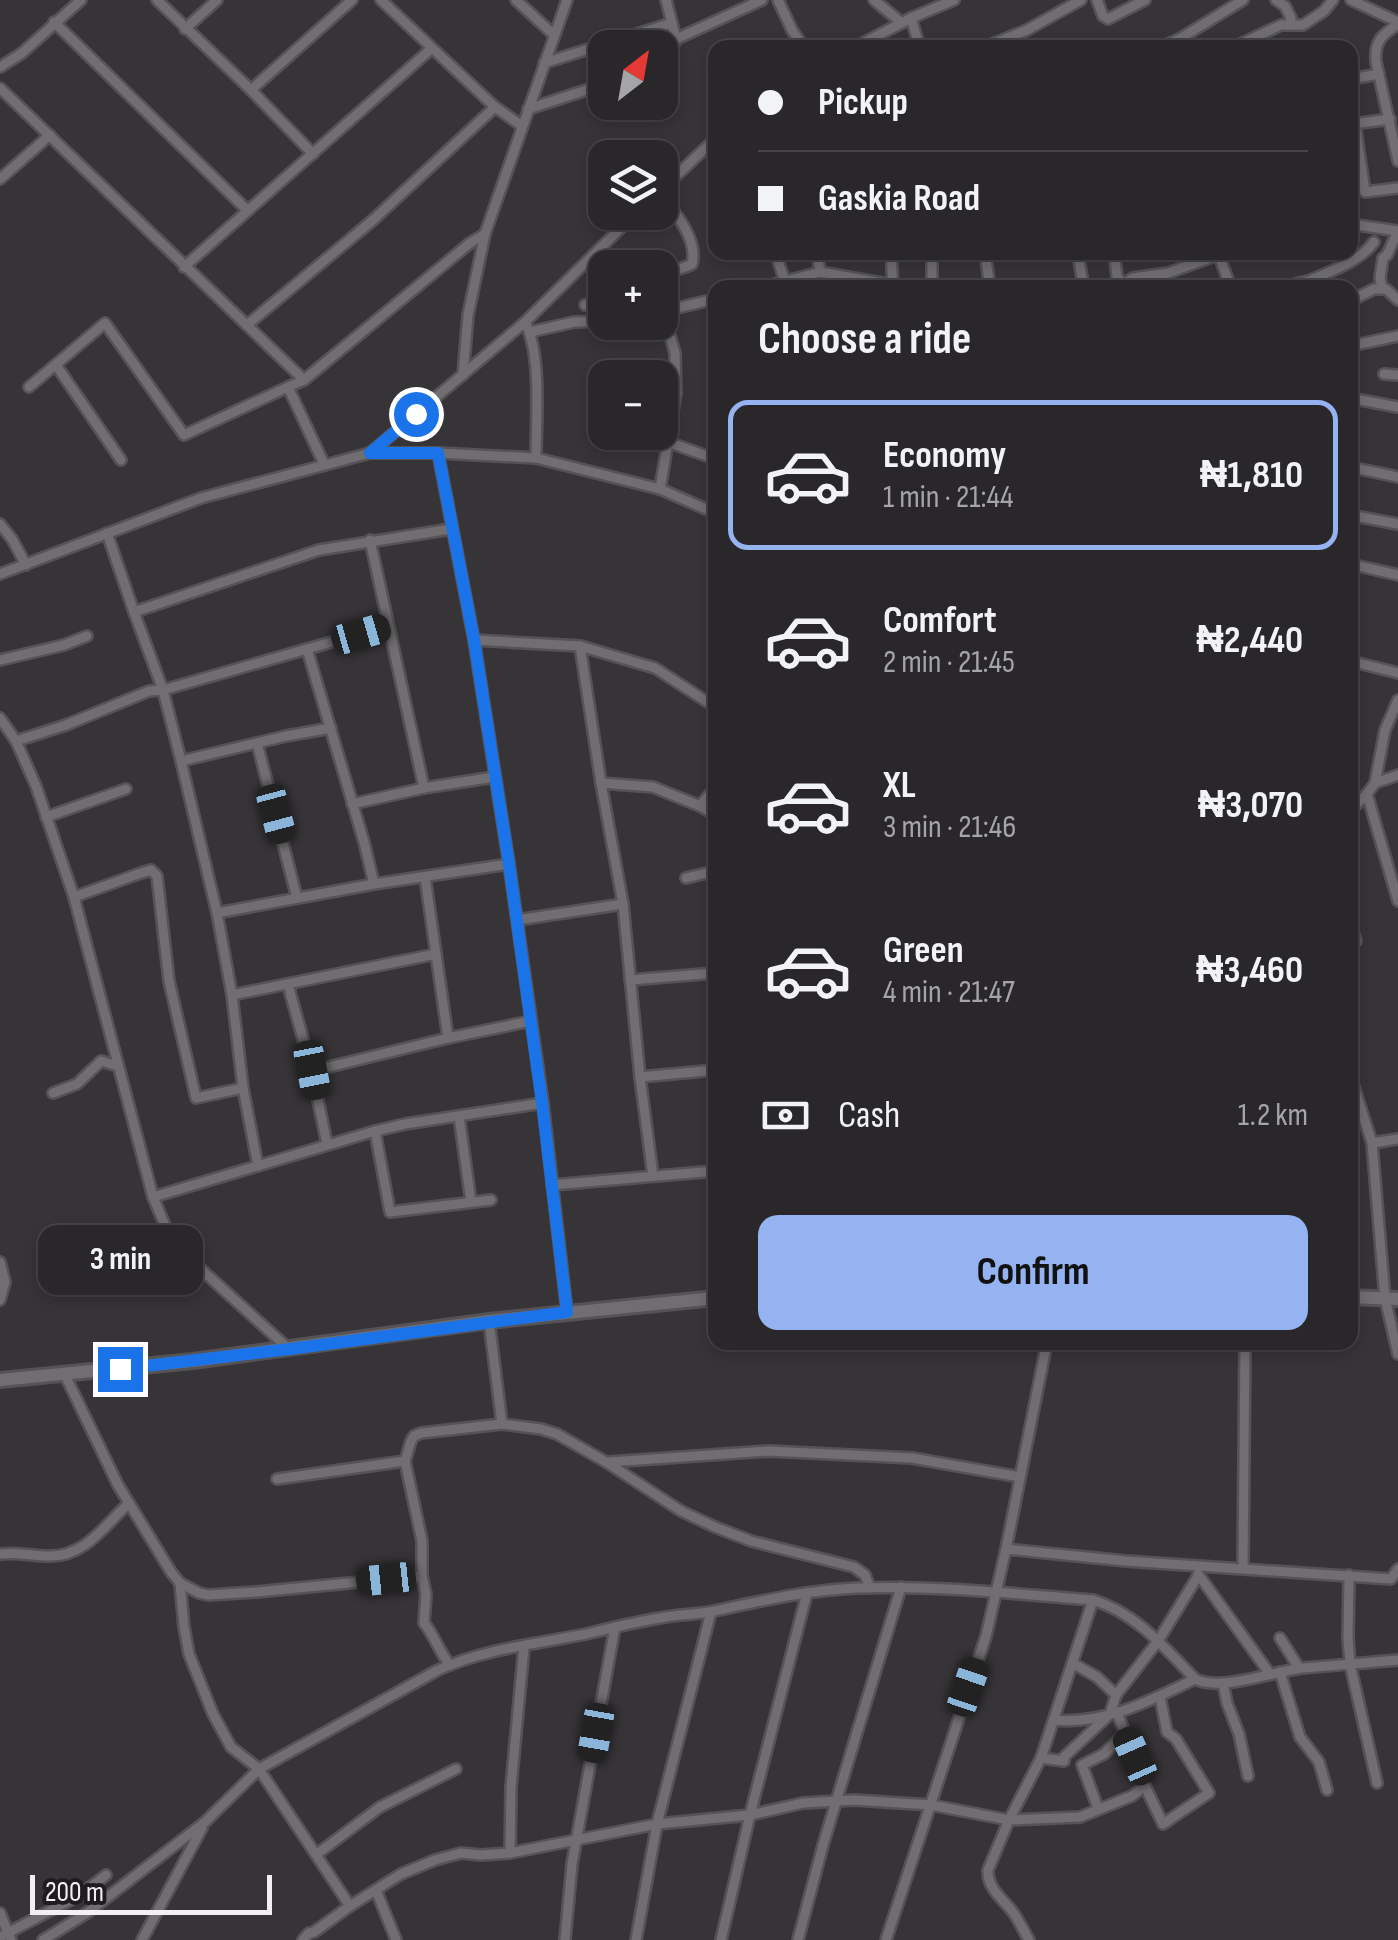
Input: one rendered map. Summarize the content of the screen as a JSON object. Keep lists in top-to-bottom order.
{
  "scale_bar": "200 m",
  "north": "top right",
  "page": {
    "map_buttons": ["+", "−"],
    "banner": ["Pickup", "Gaskia Road"],
    "heading": "Choose a ride",
    "list": [
      {
        "name": "Economy",
        "note": "1 min · 21:44",
        "value": "₦1,810"
      },
      {
        "name": "Comfort",
        "note": "2 min · 21:45",
        "value": "₦2,440"
      },
      {
        "name": "XL",
        "note": "3 min · 21:46",
        "value": "₦3,070"
      },
      {
        "name": "Green",
        "note": "4 min · 21:47",
        "value": "₦3,460"
      }
    ],
    "pay": ["Cash", "1.2 km"],
    "buttons": "Confirm",
    "bubble": "3 min",
    "scale": "200 m"
  }
}
